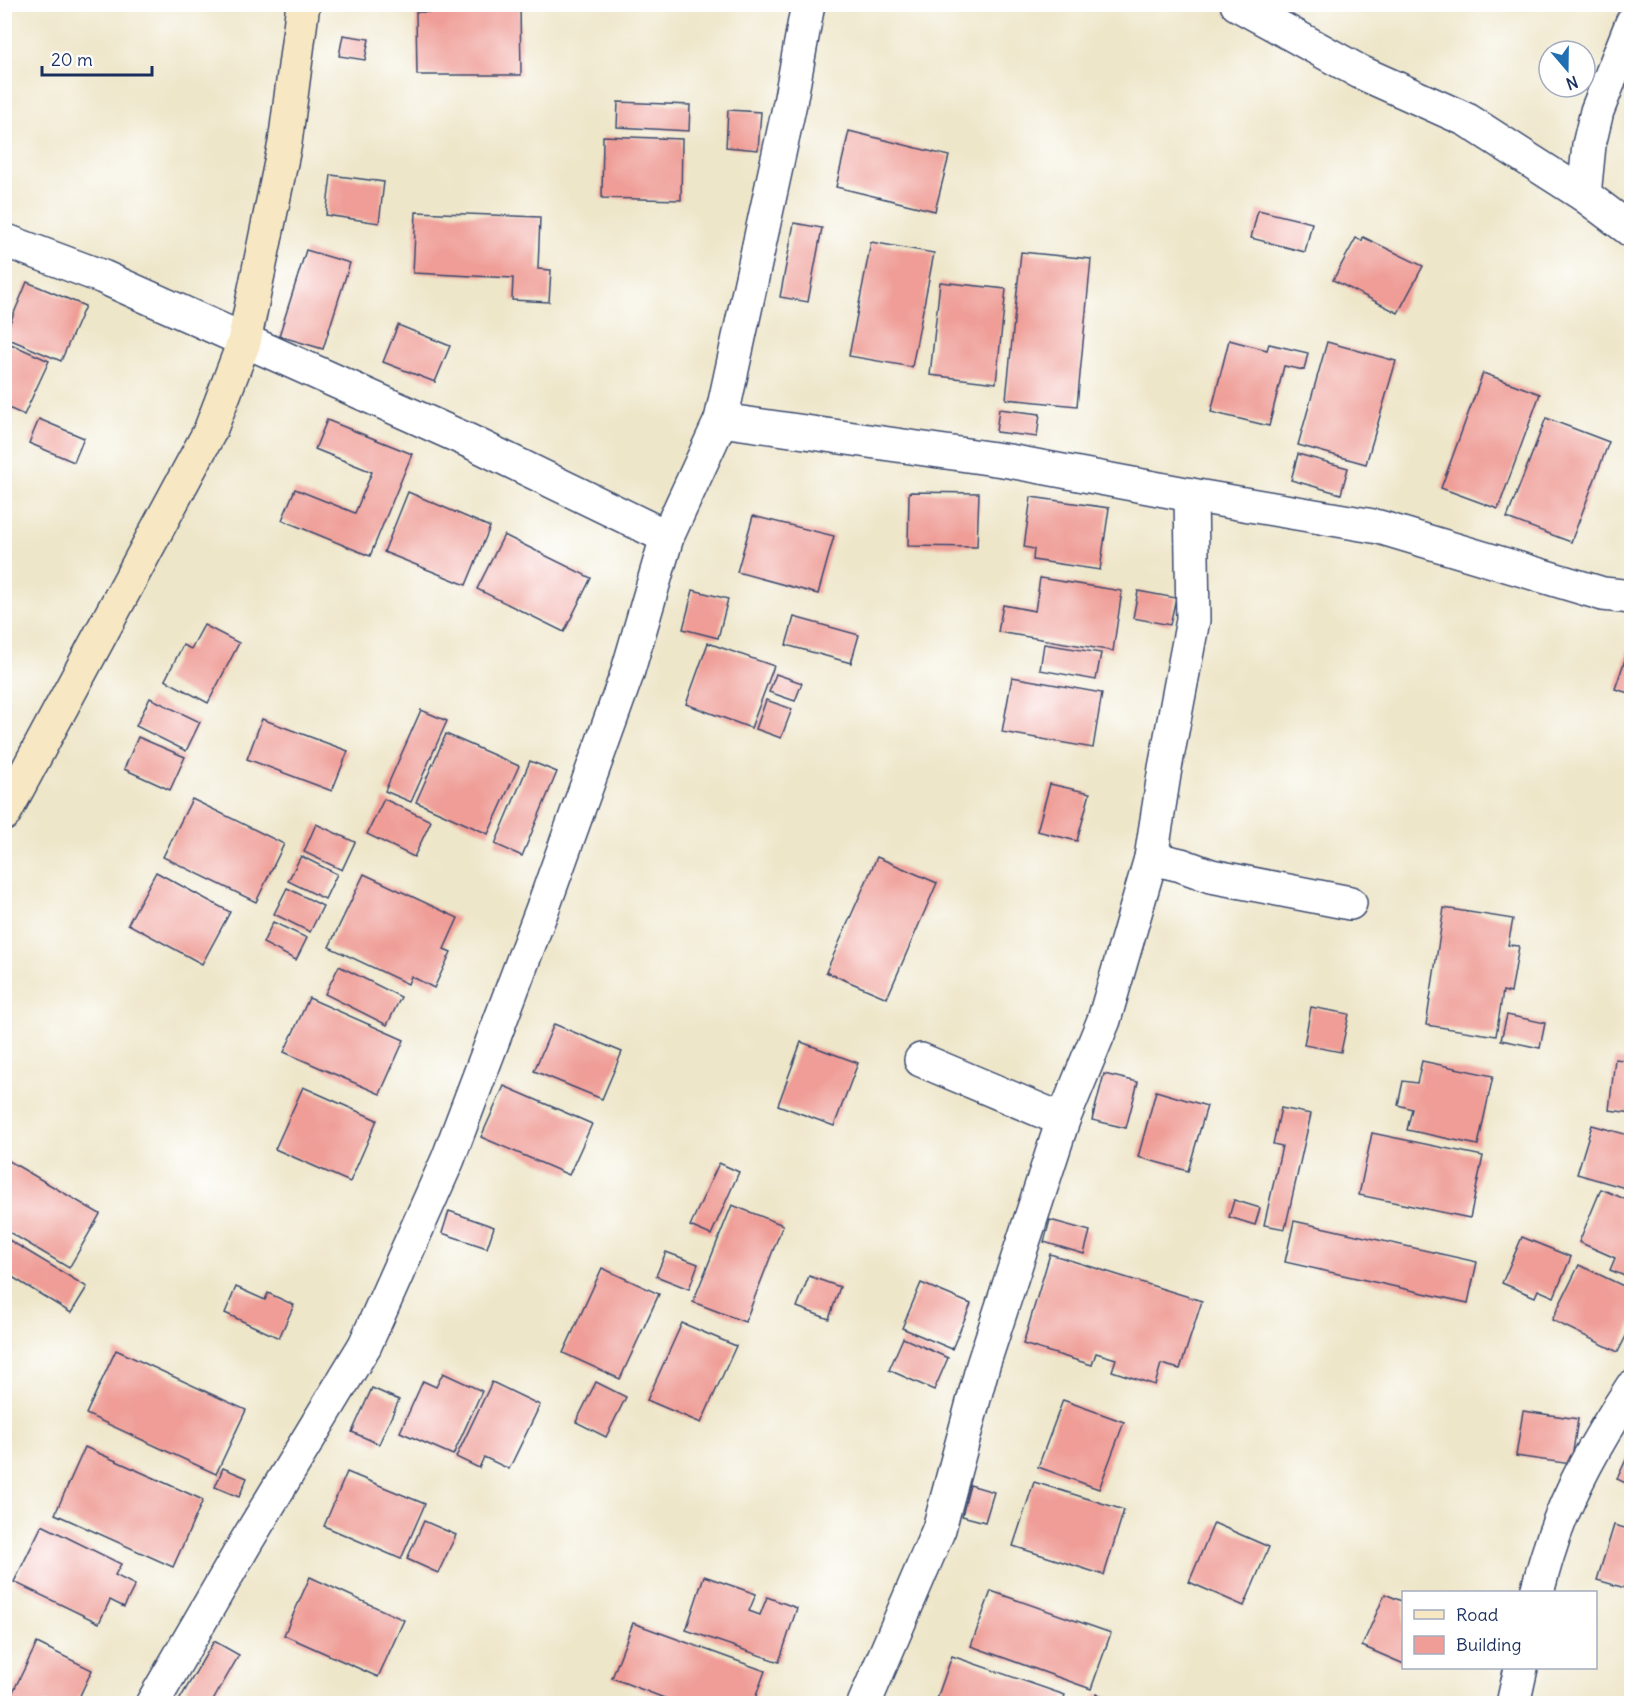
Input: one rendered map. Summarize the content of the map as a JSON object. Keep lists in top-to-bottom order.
{
  "legend": ["Road", "Building"],
  "scale_bar": "20 m",
  "north": "bottom"
}
